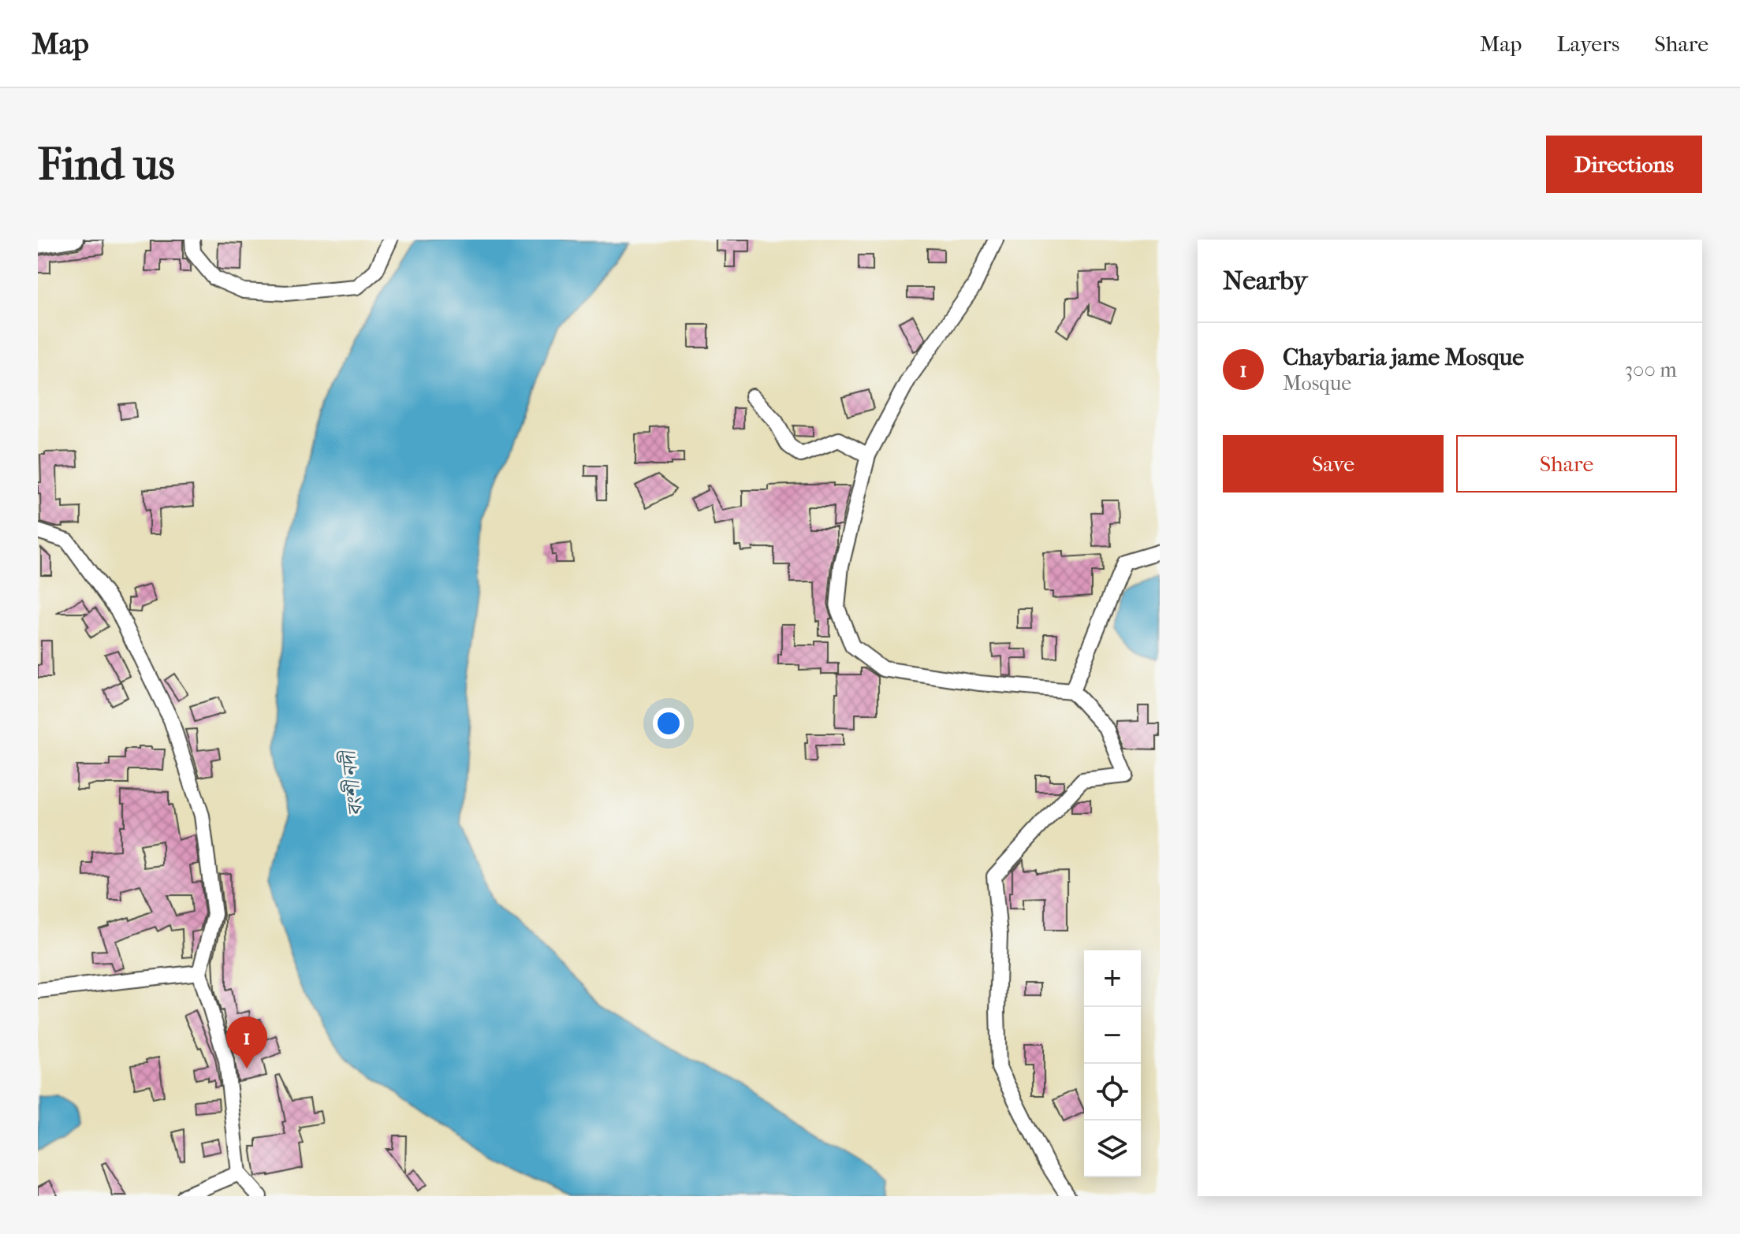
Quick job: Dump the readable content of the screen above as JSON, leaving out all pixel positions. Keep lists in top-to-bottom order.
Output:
{
  "water": ["বংশী নদী"],
  "page": {
    "header": "Map",
    "nav": ["Map", "Layers", "Share"],
    "buttons": [
      "Directions",
      ["Save", "Share"]
    ],
    "title": "Find us",
    "heading": "Nearby",
    "list": [
      {
        "mark": "1",
        "name": "Chaybaria jame Mosque",
        "note": "Mosque",
        "value": "300 m"
      }
    ],
    "map_buttons": ["+", "−"],
    "pins": "1"
  }
}
